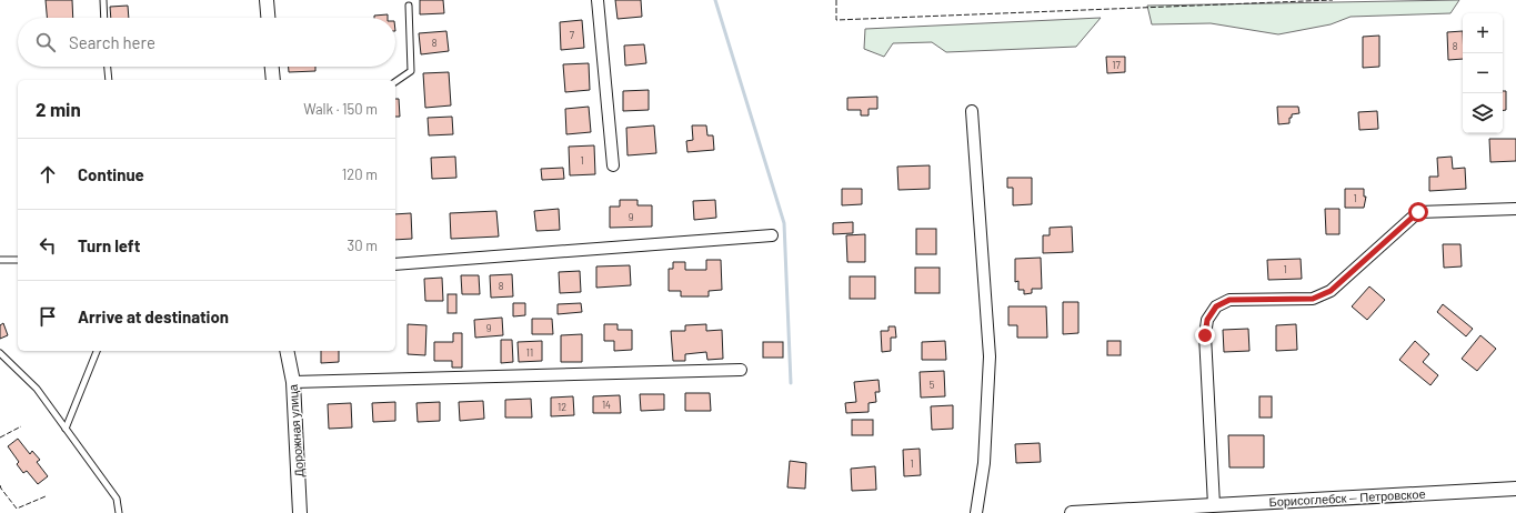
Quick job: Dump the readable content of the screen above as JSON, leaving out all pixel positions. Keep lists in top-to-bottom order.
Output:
{
  "streets": {
    "street": ["Дорожная улица", "Борисоглебск — Петровское"]
  },
  "house_numbers": [
    "7",
    "8",
    "8",
    "17",
    "1",
    "1",
    "9",
    "1",
    "8",
    "9",
    "11",
    "5",
    "14",
    "12",
    "1"
  ],
  "page": {
    "map_buttons": ["+", "−"],
    "search": "Search here",
    "heading": ["2 min", "Walk · 150 m"],
    "list": [
      ["Continue", "120 m"],
      ["Turn left", "30 m"],
      "Arrive at destination"
    ]
  }
}
